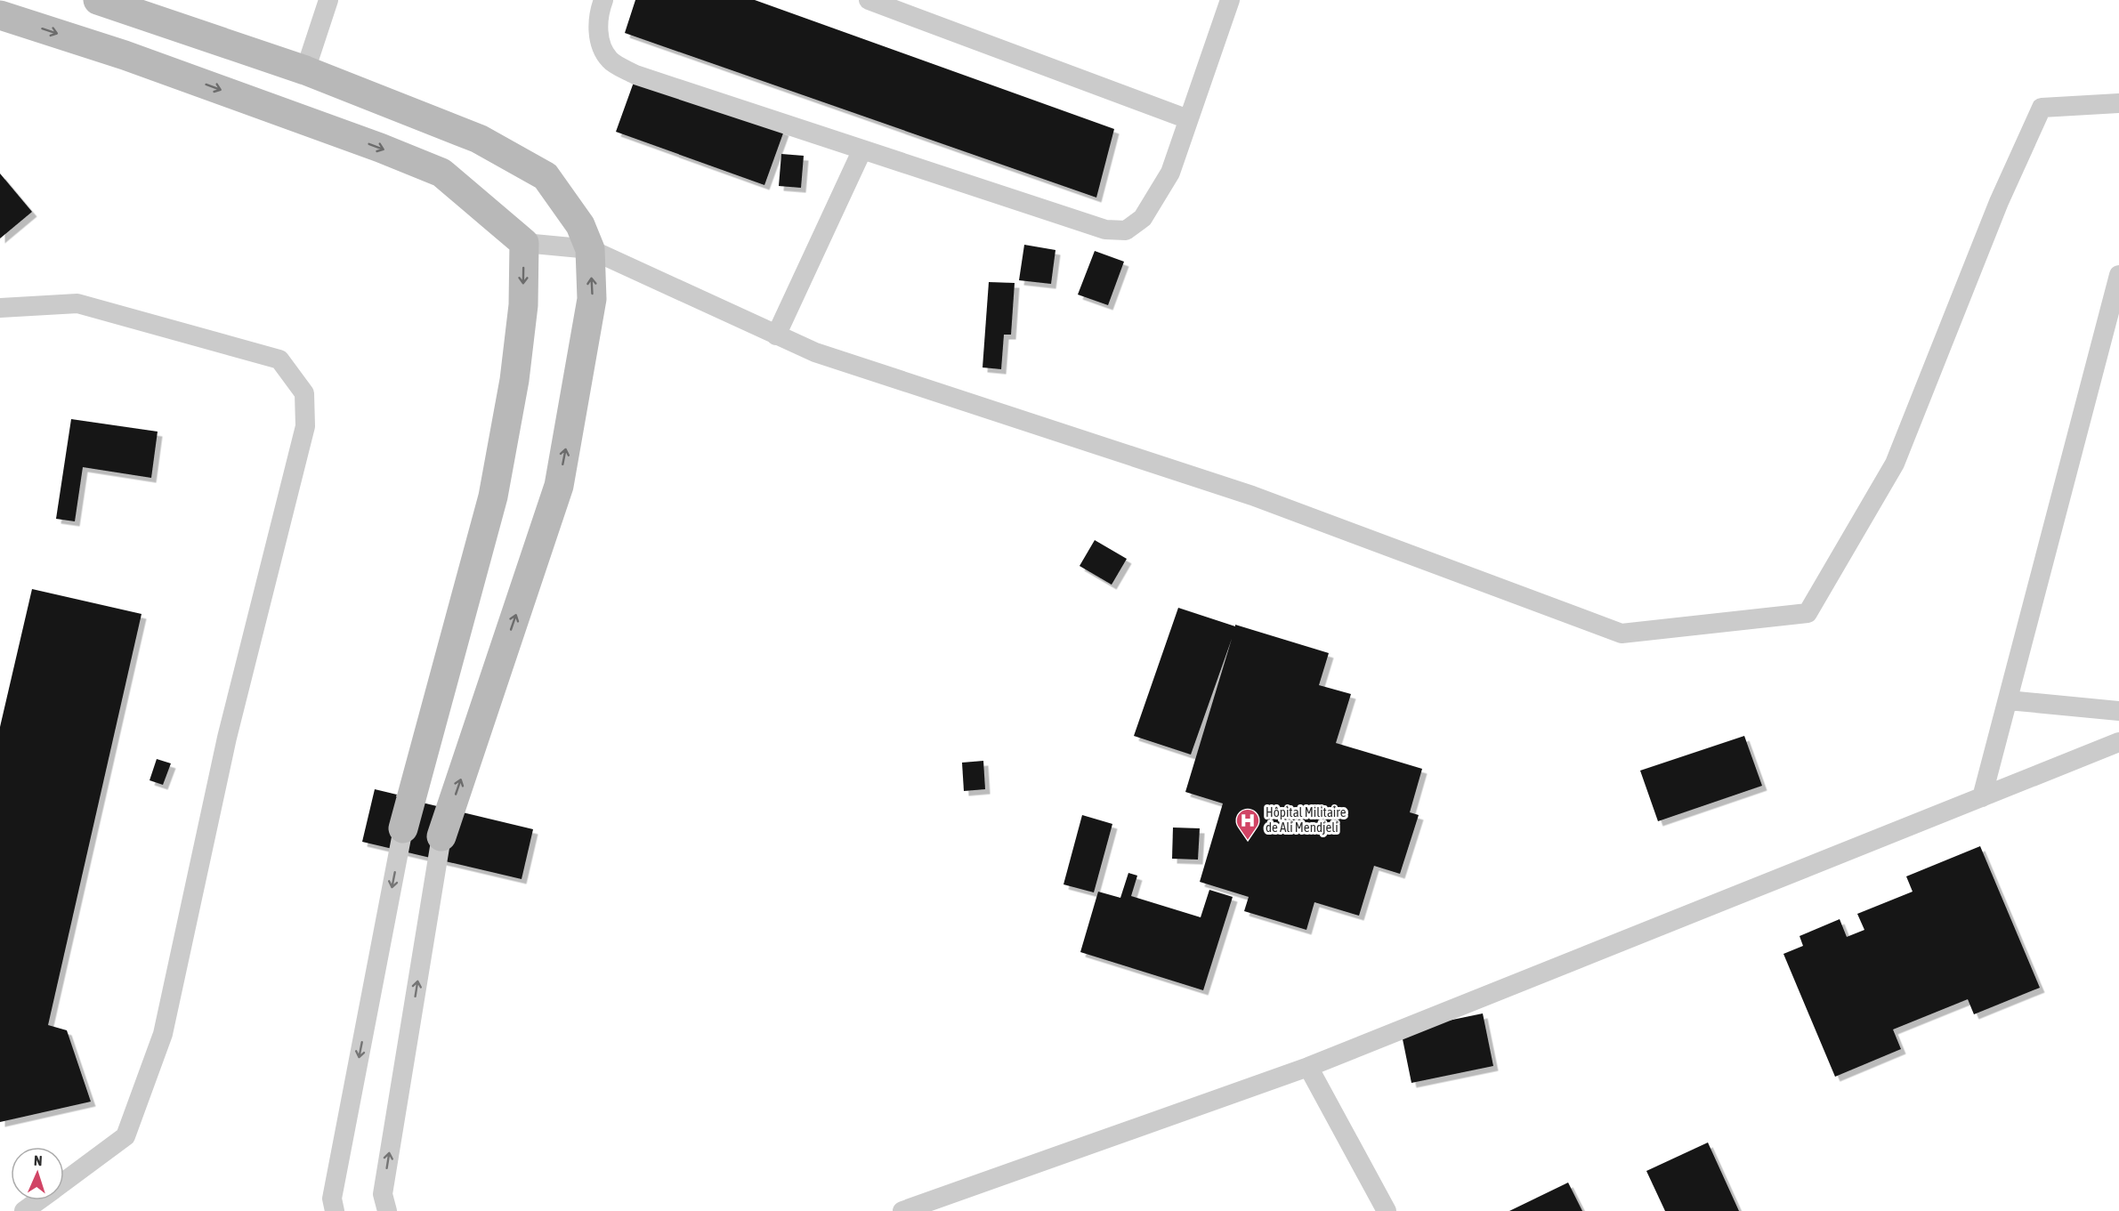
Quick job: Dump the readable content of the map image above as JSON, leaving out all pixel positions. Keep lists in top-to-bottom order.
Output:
{
  "places": {
    "hospital": ["Hôpital Militaire de Ali Mendjeli"]
  },
  "north": "top"
}
